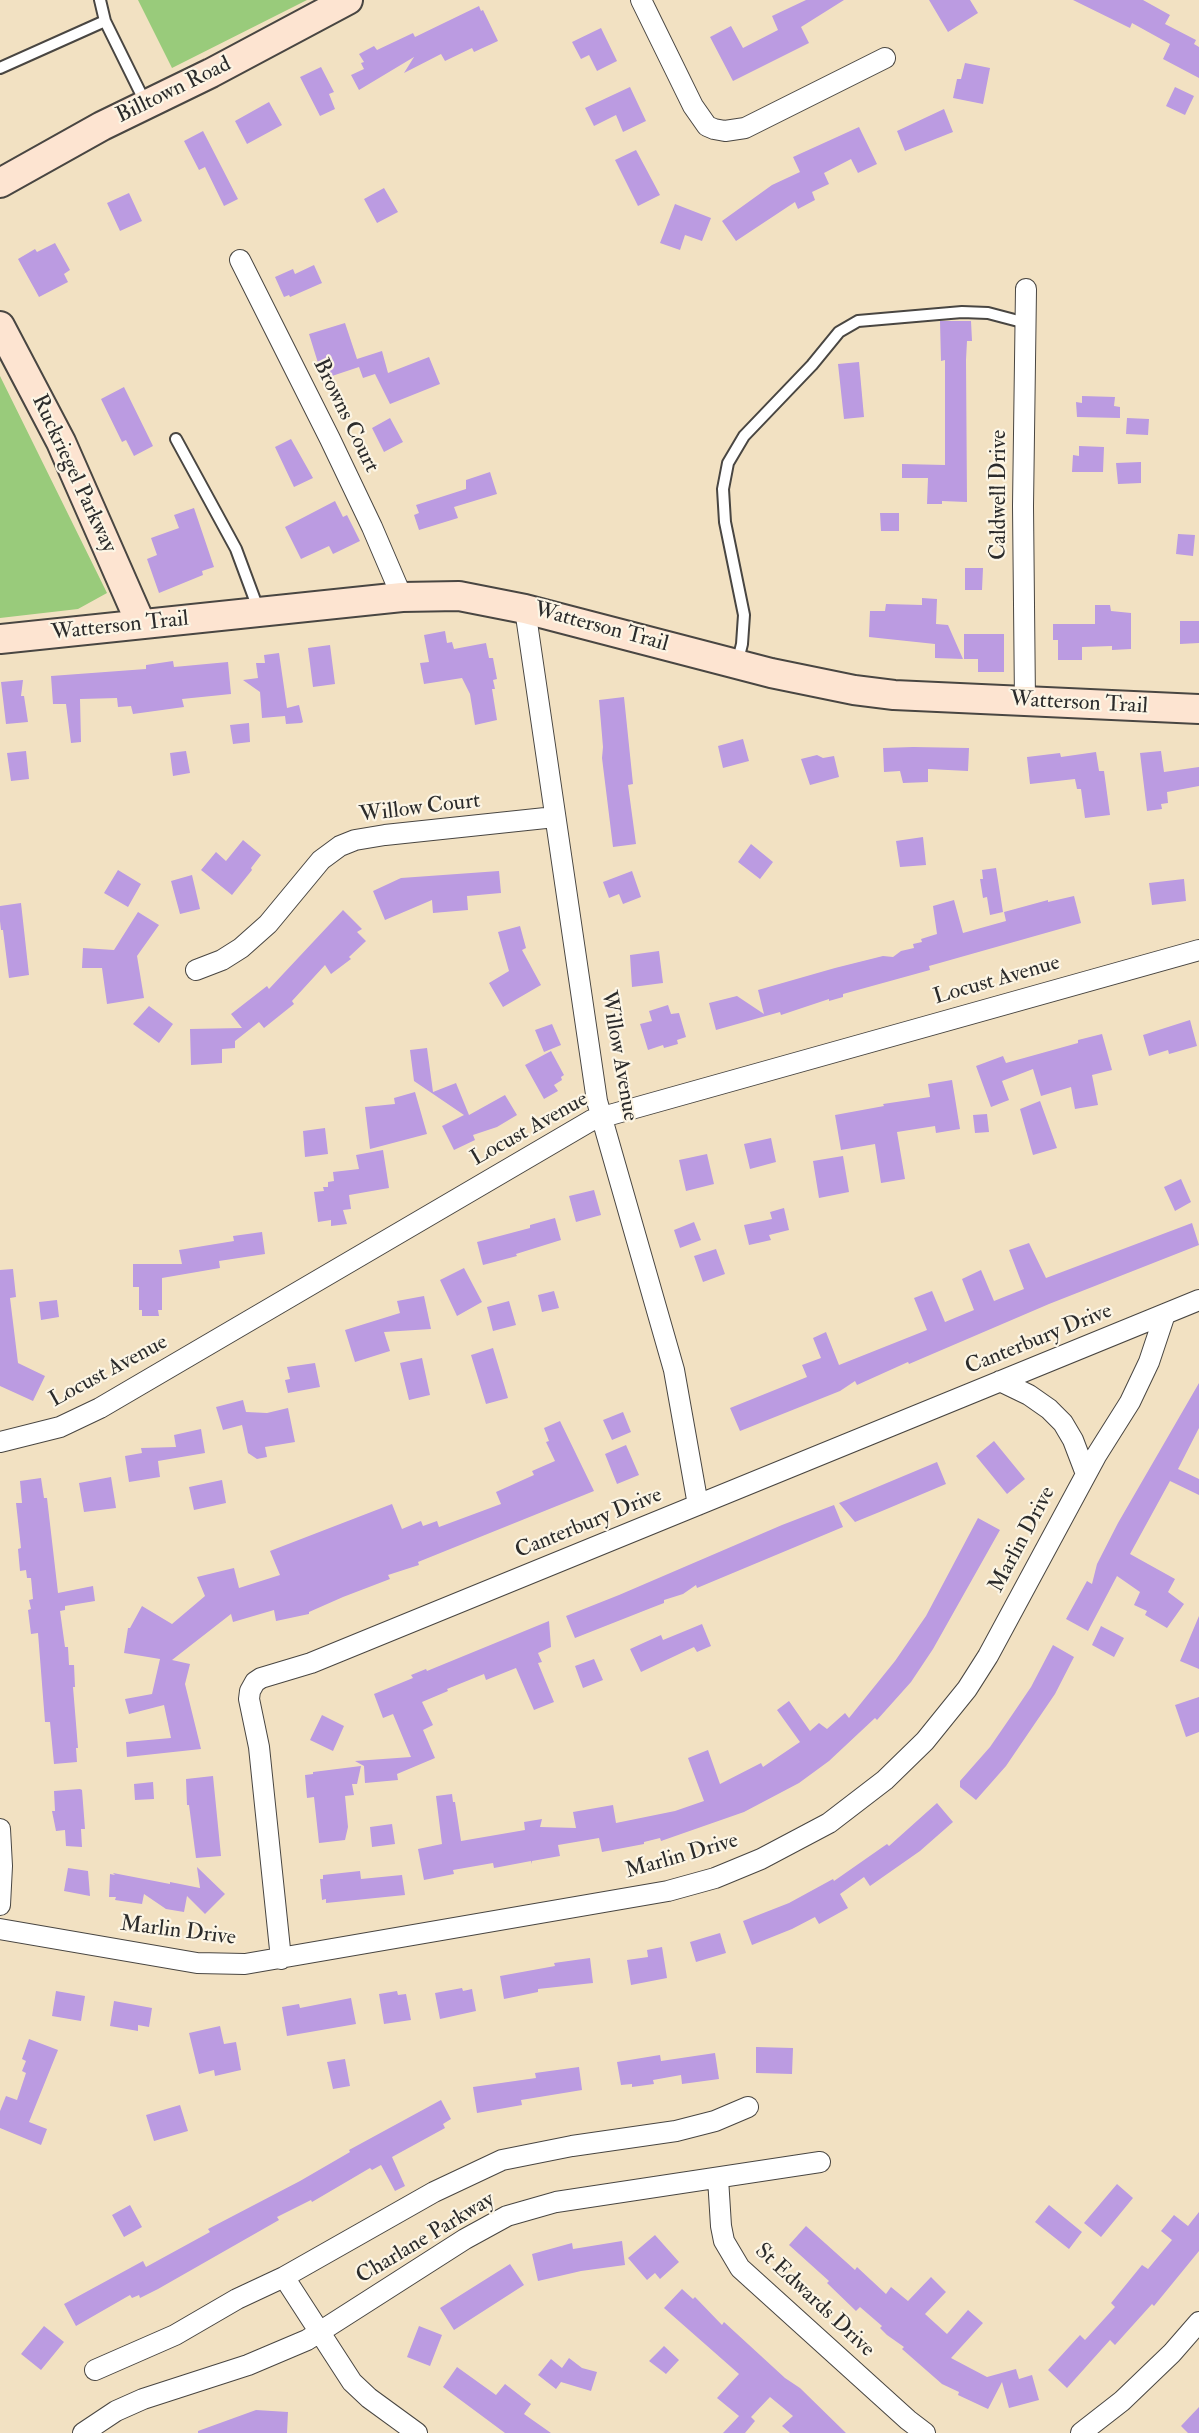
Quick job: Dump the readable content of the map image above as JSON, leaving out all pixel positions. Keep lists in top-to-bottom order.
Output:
{
  "streets": {
    "main road": ["Billtown Road", "Ruckriegel Parkway", "Watterson Trail"],
    "street": [
      "Browns Court",
      "Caldwell Drive",
      "Willow Court",
      "Locust Avenue",
      "Willow Avenue",
      "Canterbury Drive",
      "Marlin Drive",
      "Charlane Parkway",
      "St Edwards Drive"
    ]
  },
  "crossings": [
    ["Browns Court", "Watterson Trail"],
    ["Ruckriegel Parkway", "Watterson Trail"],
    ["Caldwell Drive", "Watterson Trail"],
    ["Watterson Trail", "Willow Avenue"],
    ["Willow Court", "Willow Avenue"],
    ["Locust Avenue", "Willow Avenue"],
    ["Willow Avenue", "Canterbury Drive"],
    ["Canterbury Drive", "Marlin Drive"],
    ["Charlane Parkway", "St Edwards Drive"]
  ]
}
